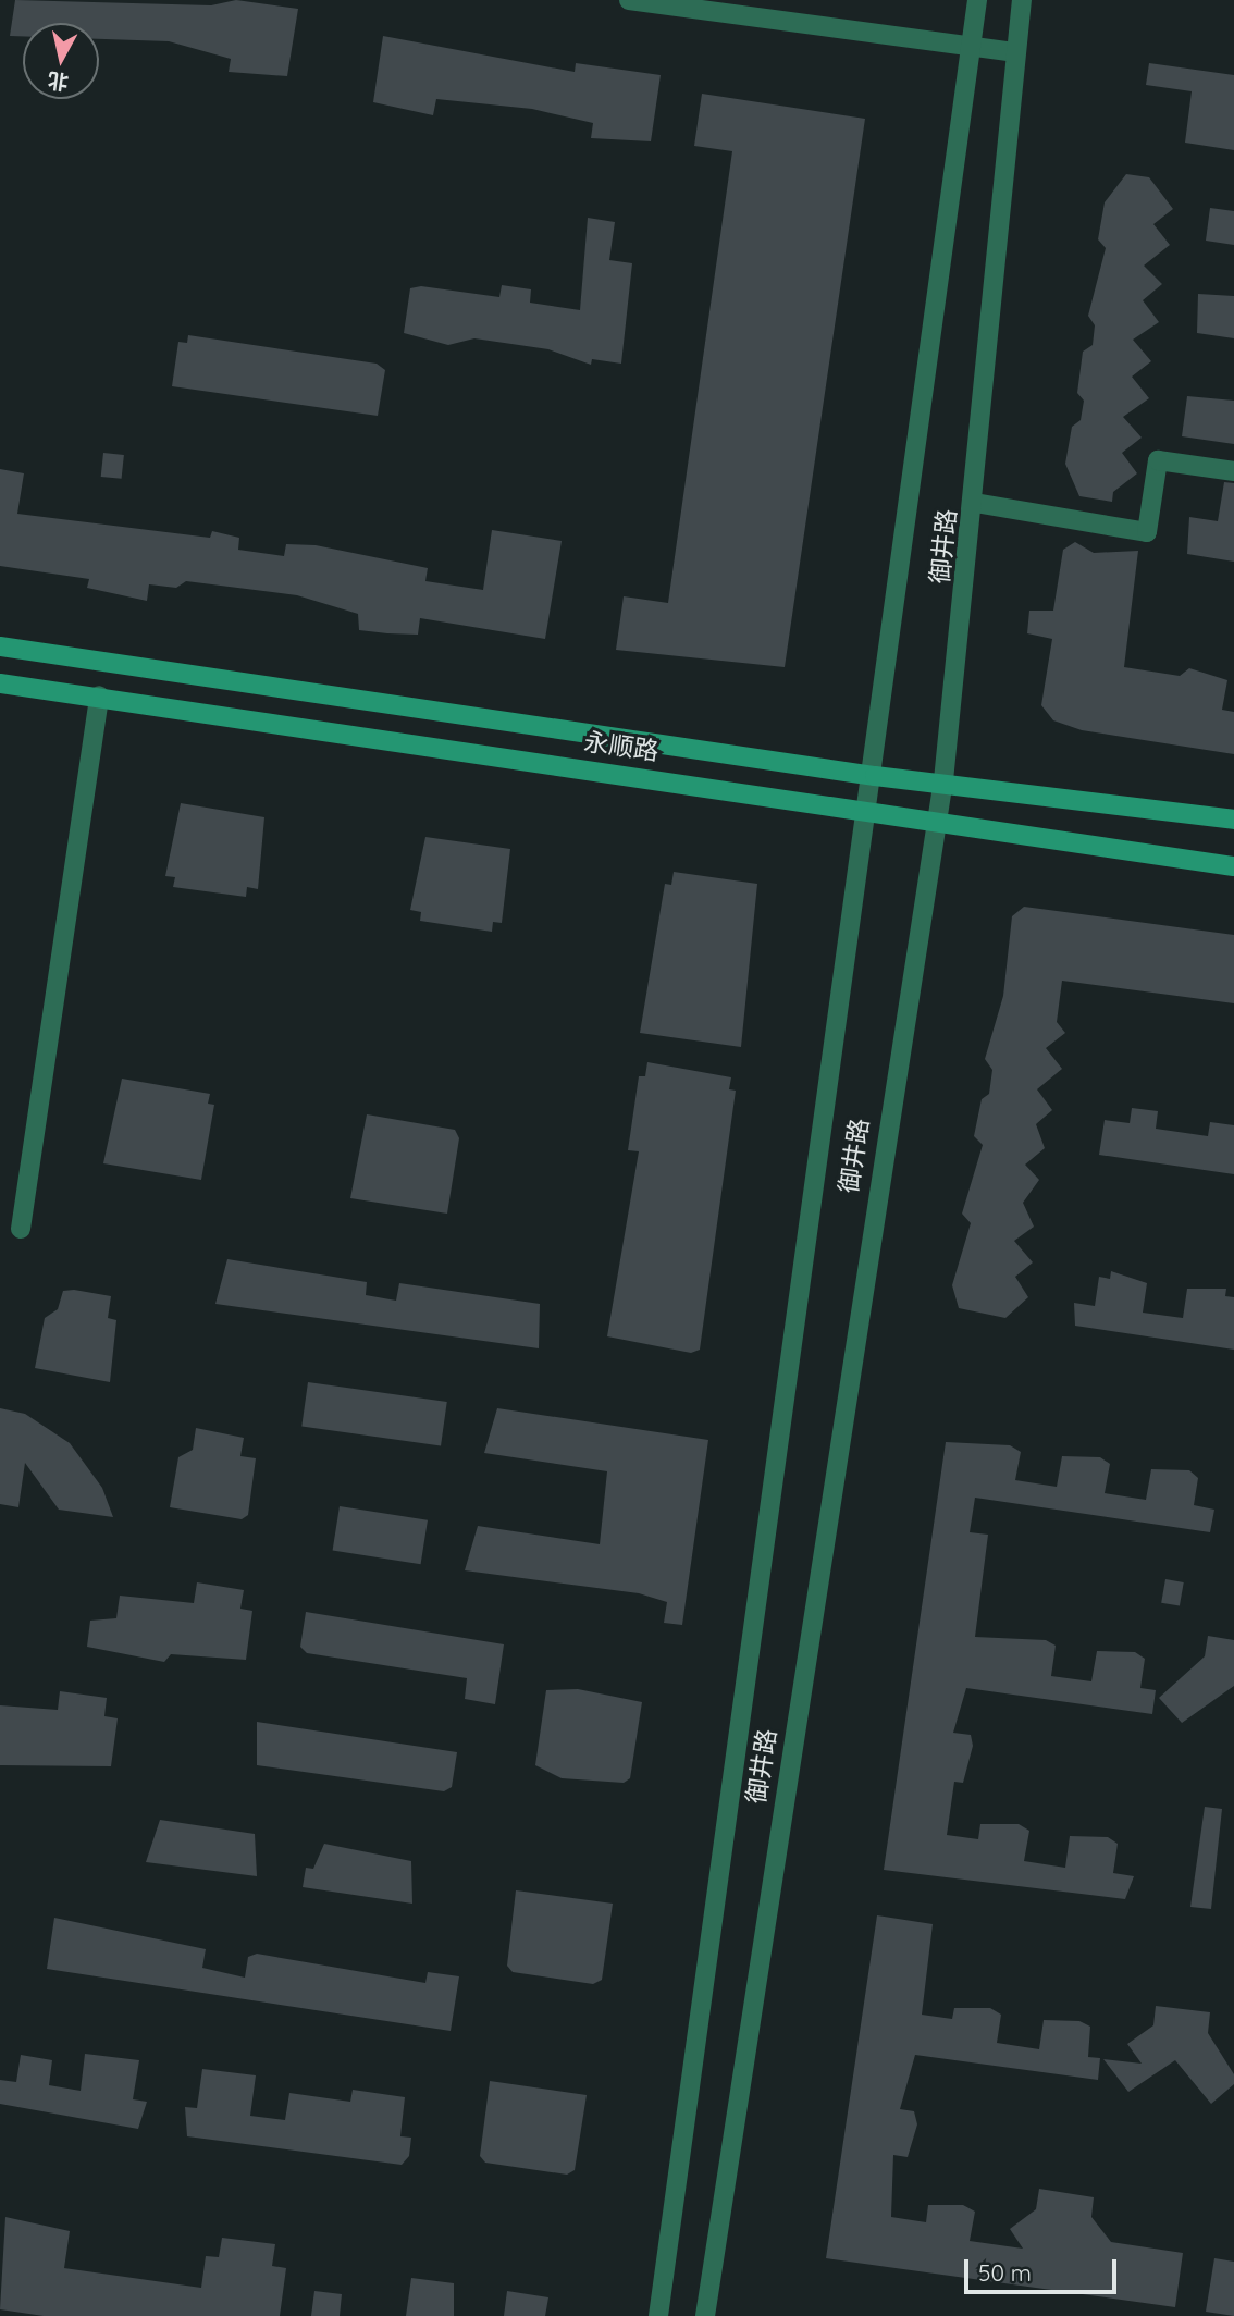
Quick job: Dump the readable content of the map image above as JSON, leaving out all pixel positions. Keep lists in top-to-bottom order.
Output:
{
  "streets": {
    "main road": ["永顺路"],
    "street": ["御井路"]
  },
  "crossings": [
    ["御井路", "永顺路"]
  ],
  "scale_bar": "50 m",
  "north": "bottom"
}
